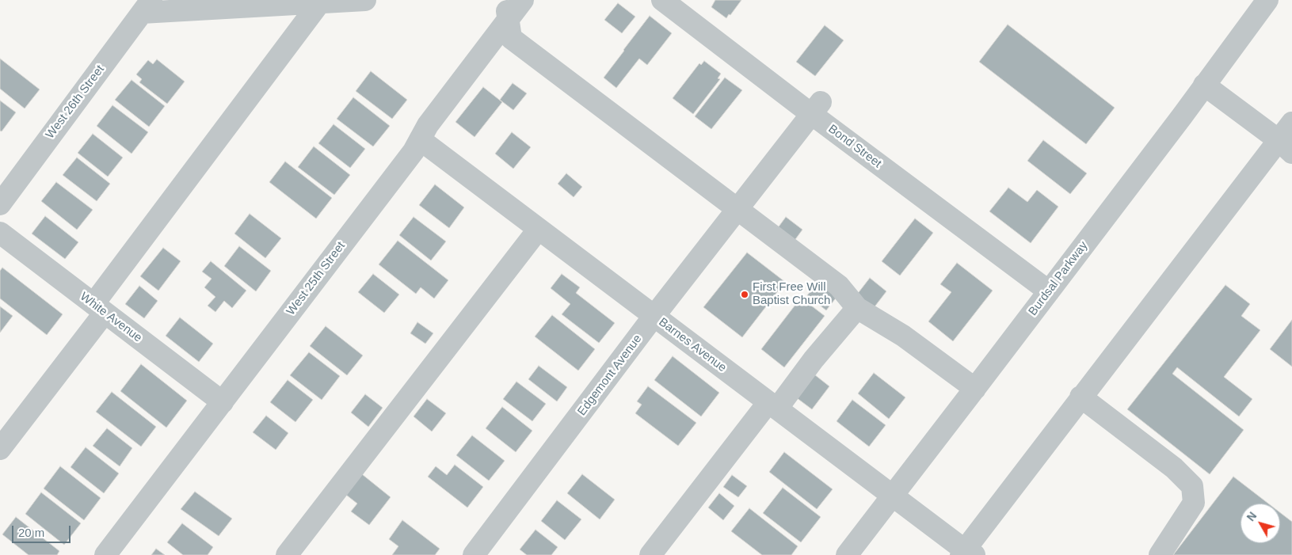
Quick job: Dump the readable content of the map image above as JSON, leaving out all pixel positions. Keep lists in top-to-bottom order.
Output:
{
  "streets": {
    "street": [
      "West 26th Street",
      "Bond Street",
      "West 25th Street",
      "Burdsal Parkway",
      "White Avenue",
      "Barnes Avenue",
      "Edgemont Avenue"
    ]
  },
  "crossings": [
    ["Bond Street", "Burdsal Parkway"],
    ["Bond Street", "Edgemont Avenue"],
    ["West 25th Street", "White Avenue"],
    ["West 25th Street", "Barnes Avenue"],
    ["Burdsal Parkway", "Barnes Avenue"],
    ["Barnes Avenue", "Edgemont Avenue"]
  ],
  "places": ["First Free Will Baptist Church"],
  "scale_bar": "20 m",
  "north": "top left"
}
